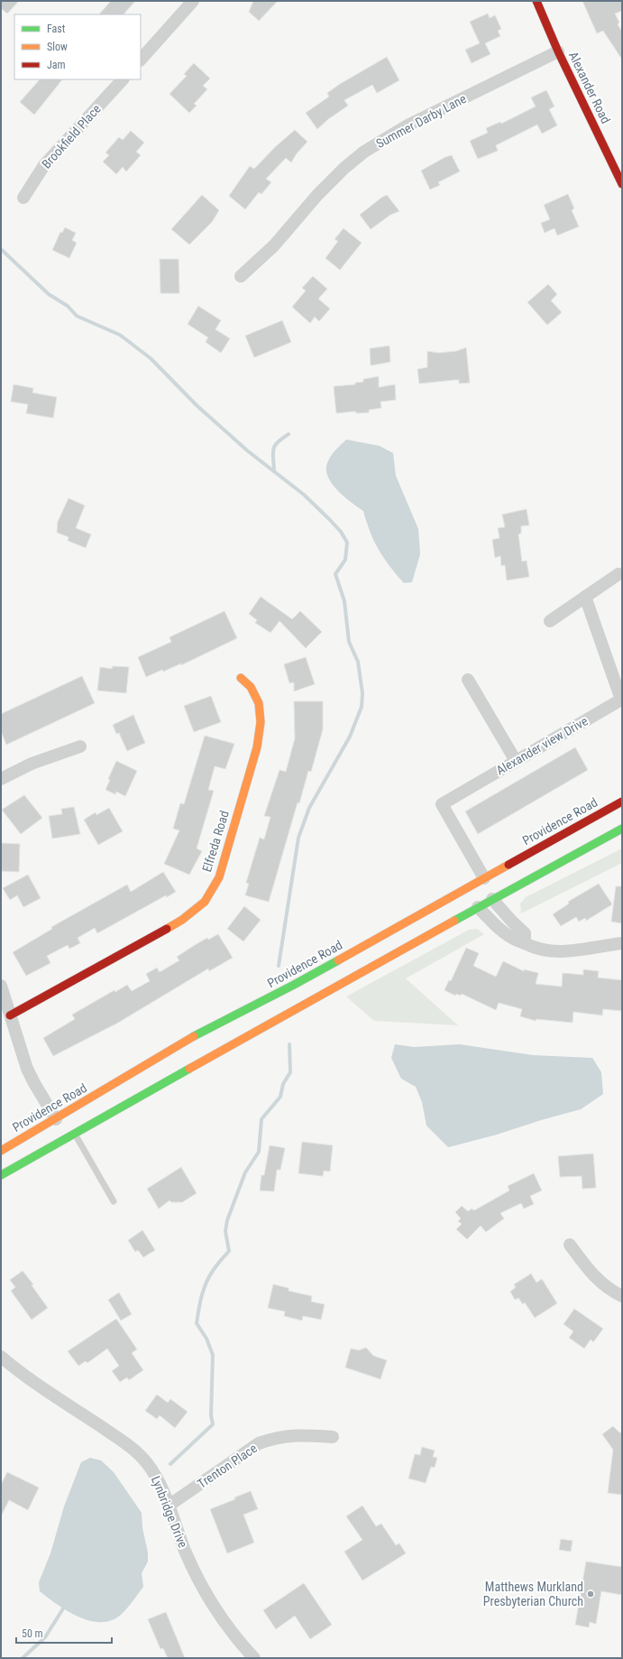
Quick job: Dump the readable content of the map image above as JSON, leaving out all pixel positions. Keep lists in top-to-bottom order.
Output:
{
  "streets": {
    "main road": ["Alexander Road", "Providence Road", "Elfreda Road"],
    "street": [
      "Summer Darby Lane",
      "Brookfield Place",
      "Alexander view Drive",
      "Trenton Place",
      "Lynbridge Drive"
    ]
  },
  "crossings": [
    ["Alexander Road", "Summer Darby Lane"],
    ["Alexander view Drive", "Providence Road"],
    ["Trenton Place", "Lynbridge Drive"]
  ],
  "places": ["Matthews Murkland Presbyterian Church"],
  "legend": ["Fast", "Slow", "Jam"],
  "scale_bar": "50 m"
}
